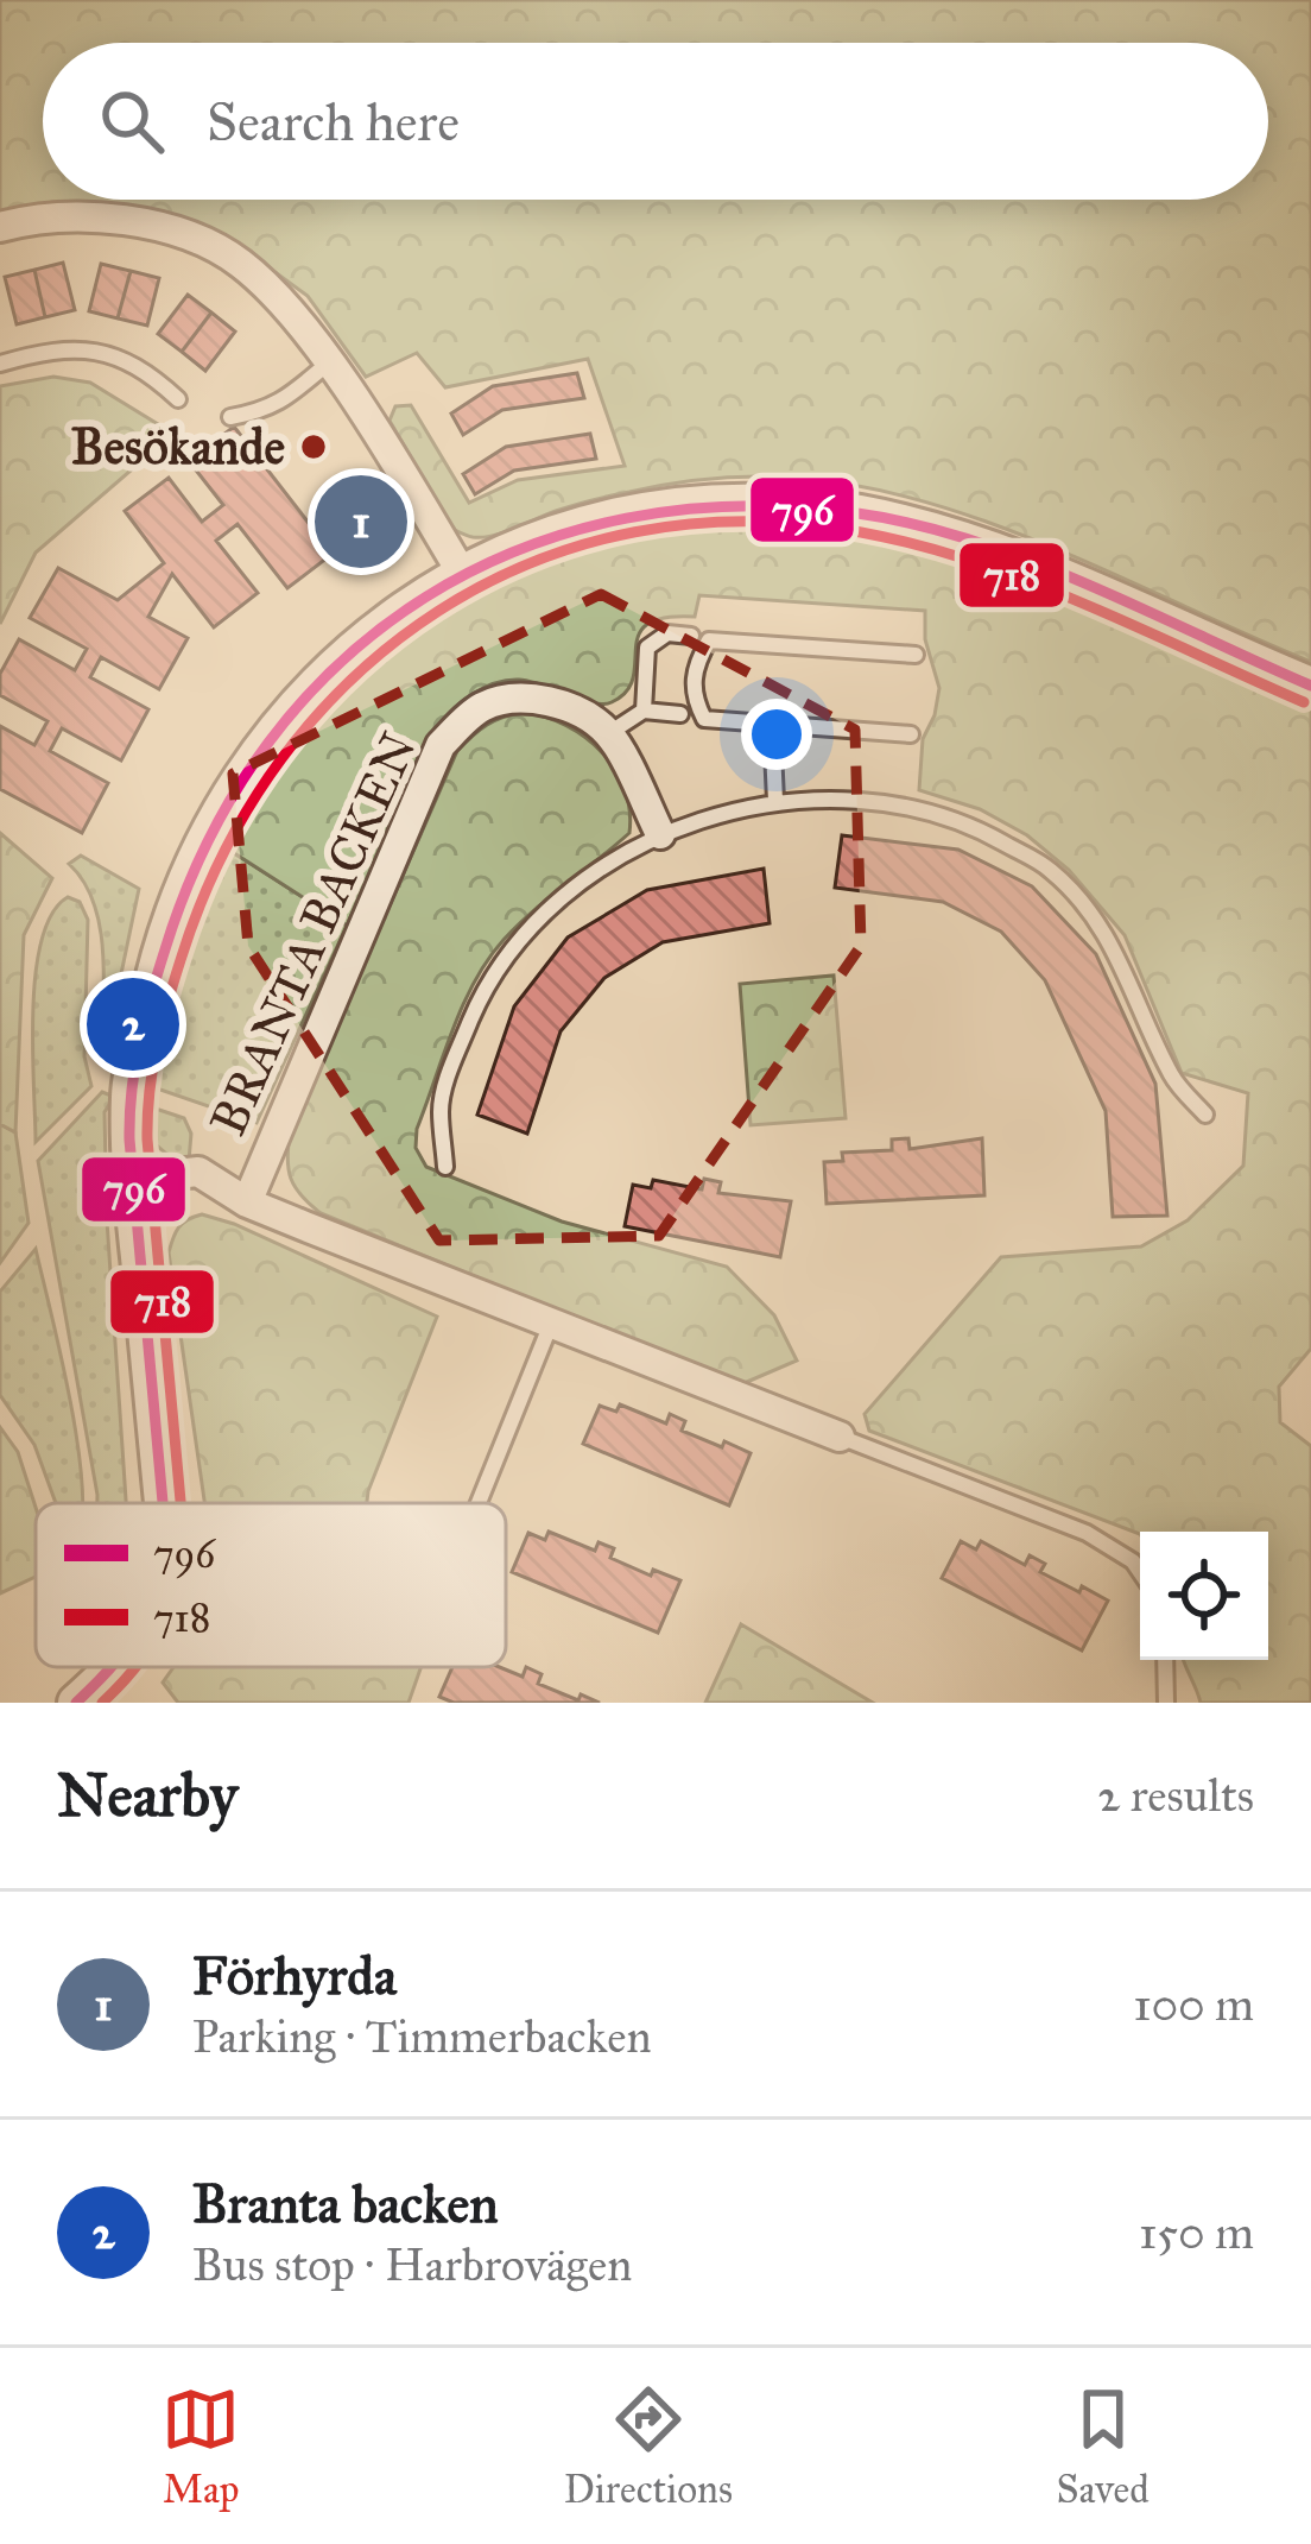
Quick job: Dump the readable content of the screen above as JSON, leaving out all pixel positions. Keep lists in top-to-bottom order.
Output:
{
  "streets": {
    "street": ["BRANTA BACKEN"]
  },
  "places": ["Besökande"],
  "lines": ["transit line 796", "transit line 718"],
  "legend": ["796", "718"],
  "page": {
    "search": "Search here",
    "pins": ["1", "2"],
    "heading": ["Nearby", "2 results"],
    "list": [
      {
        "mark": "1",
        "name": "Förhyrda",
        "note": "Parking · Timmerbacken",
        "value": "100 m"
      },
      {
        "mark": "2",
        "name": "Branta backen",
        "note": "Bus stop · Harbrovägen",
        "value": "150 m"
      }
    ],
    "nav": ["Map", "Directions", "Saved"]
  }
}
